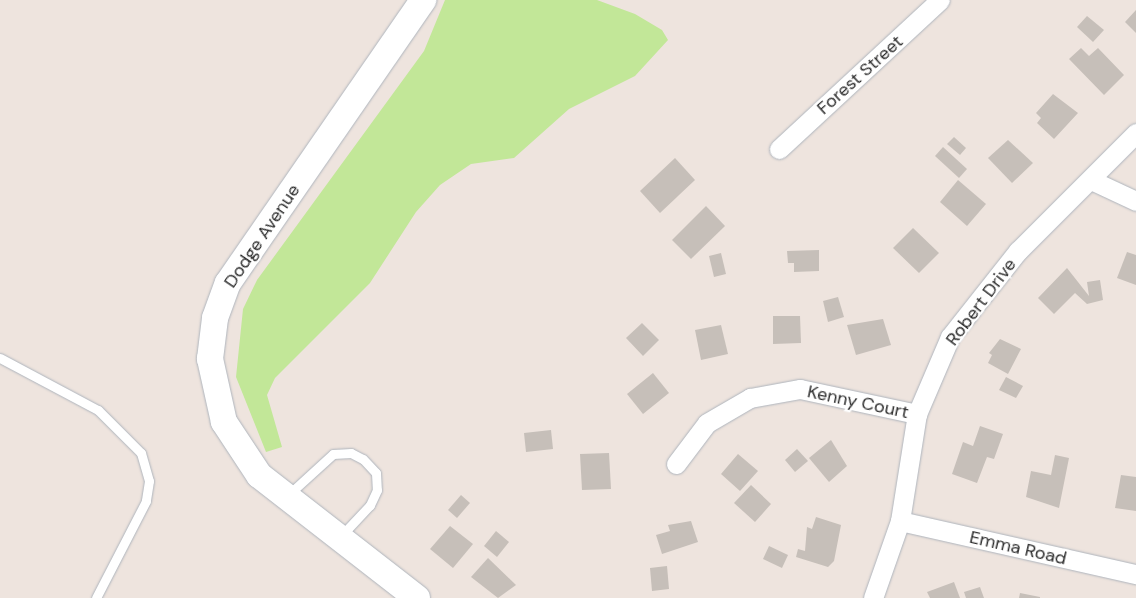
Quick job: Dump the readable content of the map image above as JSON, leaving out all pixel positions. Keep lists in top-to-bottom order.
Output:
{
  "streets": {
    "main road": ["Dodge Avenue"],
    "street": [
      "Forest Street",
      "Robert Drive",
      "Kenny Court",
      "Emma Road"
    ]
  },
  "crossings": [
    ["Robert Drive", "Kenny Court"],
    ["Robert Drive", "Emma Road"]
  ]
}
